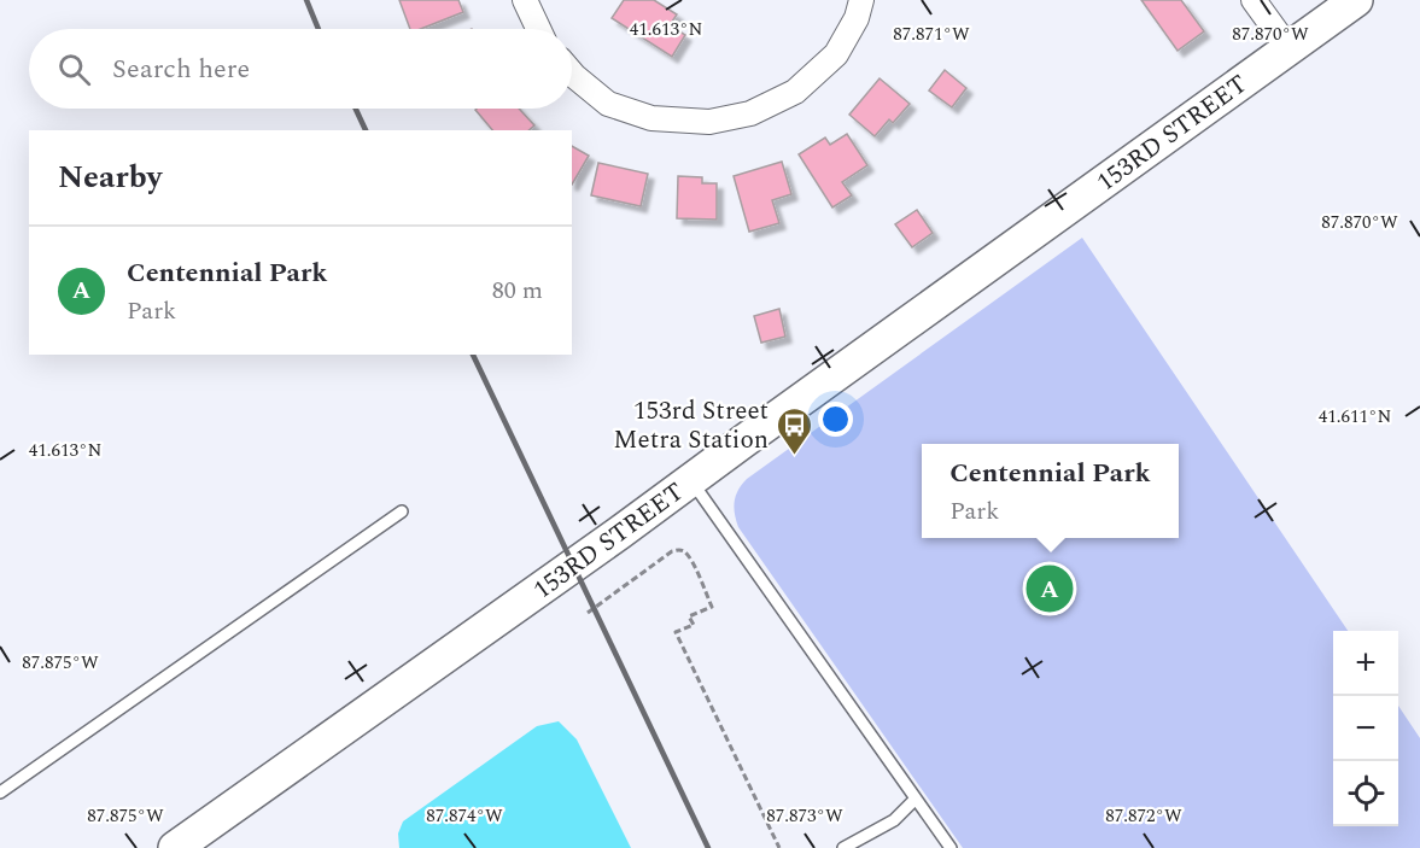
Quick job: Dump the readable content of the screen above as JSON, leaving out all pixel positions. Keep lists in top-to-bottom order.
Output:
{
  "streets": {
    "street": ["153RD STREET"]
  },
  "places": {
    "bus stop": ["153rd Street Metra Station"]
  },
  "page": {
    "search": "Search here",
    "heading": "Nearby",
    "list": [
      {
        "mark": "A",
        "name": "Centennial Park",
        "note": "Park",
        "value": "80 m"
      }
    ],
    "popup": ["Centennial Park", "Park"],
    "pins": "A",
    "map_buttons": ["+", "−"]
  },
  "coordinates": [
    "41.613°N",
    "87.871°W",
    "87.870°W",
    "41.611°N",
    "87.875°W",
    "87.874°W",
    "87.873°W",
    "87.872°W"
  ]
}
